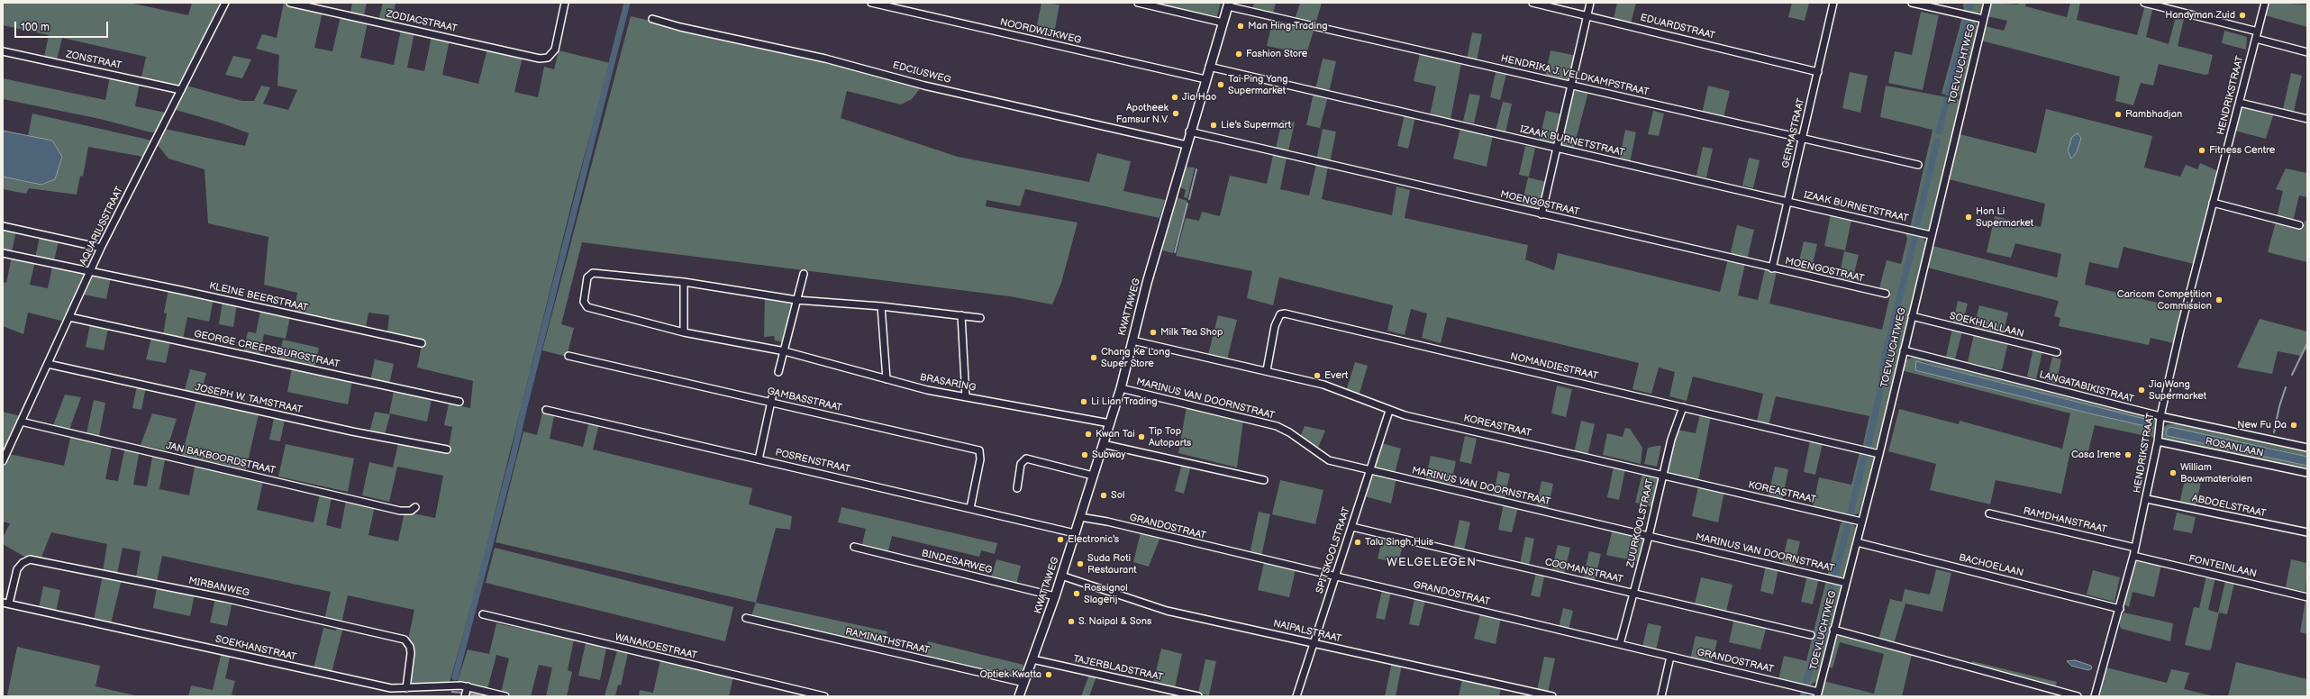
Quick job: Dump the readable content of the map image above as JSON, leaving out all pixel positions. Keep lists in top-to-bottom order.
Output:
{
  "streets": {
    "main road": ["KWATTAWEG"],
    "street": [
      "ZODIACSTRAAT",
      "EDUARDSTRAAT",
      "NOORDWIJKWEG",
      "ZONSTRAAT",
      "TOEVLUCHTWEG",
      "EDCIUSWEG",
      "HENDRIKA J. VELDKAMPSTRAAT",
      "HENDRIKSTRAAT",
      "GERMASTRAAT",
      "IZAAK BURNETSTRAAT",
      "MOENGOSTRAAT",
      "AQUARIUSSTRAAT",
      "KLEINE BEERSTRAAT",
      "SOEKHLALLAAN",
      "GEORGE CREEPSBURGSTRAAT",
      "NOMANDIESTRAAT",
      "BRASARING",
      "LANGATABIKISTRAAT",
      "JOSEPH W. TAMSTRAAT",
      "MARINUS VAN DOORNSTRAAT",
      "GAMBASSTRAAT",
      "KOREASTRAAT",
      "ROSANLAAN",
      "JAN BAKBOORDSTRAAT",
      "POSRENSTRAAT",
      "ABDOELSTRAAT",
      "RAMDHANSTRAAT",
      "ZUURKOOLSTRAAT",
      "GRANDOSTRAAT",
      "SPITSKOOLSTRAAT",
      "BINDESARWEG",
      "BACHOELAAN",
      "FONTEINLAAN",
      "COOMANSTRAAT",
      "MIRBANWEG",
      "NAIPALSTRAAT",
      "RAMINATHSTRAAT",
      "WANAKOESTRAAT",
      "SOEKHANSTRAAT",
      "TAJERBLADSTRAAT"
    ]
  },
  "crossings": [
    ["EDUARDSTRAAT", "GERMASTRAAT"],
    ["NOORDWIJKWEG", "KWATTAWEG"],
    ["ZONSTRAAT", "AQUARIUSSTRAAT"],
    ["TOEVLUCHTWEG", "IZAAK BURNETSTRAAT"],
    ["TOEVLUCHTWEG", "SOEKHLALLAAN"],
    ["TOEVLUCHTWEG", "NOMANDIESTRAAT"],
    ["TOEVLUCHTWEG", "LANGATABIKISTRAAT"],
    ["TOEVLUCHTWEG", "MARINUS VAN DOORNSTRAAT"],
    ["TOEVLUCHTWEG", "KOREASTRAAT"],
    ["TOEVLUCHTWEG", "GRANDOSTRAAT"],
    ["TOEVLUCHTWEG", "BACHOELAAN"],
    ["EDCIUSWEG", "KWATTAWEG"],
    ["HENDRIKA J. VELDKAMPSTRAAT", "GERMASTRAAT"],
    ["HENDRIKA J. VELDKAMPSTRAAT", "KWATTAWEG"],
    ["HENDRIKSTRAAT", "LANGATABIKISTRAAT"],
    ["HENDRIKSTRAAT", "ROSANLAAN"],
    ["HENDRIKSTRAAT", "ABDOELSTRAAT"],
    ["HENDRIKSTRAAT", "RAMDHANSTRAAT"],
    ["HENDRIKSTRAAT", "BACHOELAAN"],
    ["HENDRIKSTRAAT", "FONTEINLAAN"],
    ["GERMASTRAAT", "IZAAK BURNETSTRAAT"],
    ["GERMASTRAAT", "MOENGOSTRAAT"],
    ["IZAAK BURNETSTRAAT", "KWATTAWEG"],
    ["MOENGOSTRAAT", "KWATTAWEG"],
    ["AQUARIUSSTRAAT", "KLEINE BEERSTRAAT"],
    ["AQUARIUSSTRAAT", "GEORGE CREEPSBURGSTRAAT"],
    ["AQUARIUSSTRAAT", "JOSEPH W. TAMSTRAAT"],
    ["AQUARIUSSTRAAT", "JAN BAKBOORDSTRAAT"],
    ["KWATTAWEG", "BRASARING"],
    ["KWATTAWEG", "MARINUS VAN DOORNSTRAAT"],
    ["KWATTAWEG", "KOREASTRAAT"],
    ["KWATTAWEG", "POSRENSTRAAT"],
    ["KWATTAWEG", "GRANDOSTRAAT"],
    ["KWATTAWEG", "BINDESARWEG"],
    ["KWATTAWEG", "NAIPALSTRAAT"],
    ["KWATTAWEG", "RAMINATHSTRAAT"],
    ["KWATTAWEG", "TAJERBLADSTRAAT"],
    ["NOMANDIESTRAAT", "KOREASTRAAT"],
    ["NOMANDIESTRAAT", "ZUURKOOLSTRAAT"],
    ["MARINUS VAN DOORNSTRAAT", "ZUURKOOLSTRAAT"],
    ["MARINUS VAN DOORNSTRAAT", "SPITSKOOLSTRAAT"],
    ["GAMBASSTRAAT", "POSRENSTRAAT"],
    ["KOREASTRAAT", "ZUURKOOLSTRAAT"],
    ["KOREASTRAAT", "SPITSKOOLSTRAAT"],
    ["ZUURKOOLSTRAAT", "GRANDOSTRAAT"],
    ["ZUURKOOLSTRAAT", "COOMANSTRAAT"],
    ["GRANDOSTRAAT", "SPITSKOOLSTRAAT"],
    ["SPITSKOOLSTRAAT", "COOMANSTRAAT"],
    ["SPITSKOOLSTRAAT", "NAIPALSTRAAT"],
    ["MIRBANWEG", "SOEKHANSTRAAT"]
  ],
  "districts": ["WELGELEGEN"],
  "places": [
    "Handyman Zuid",
    "Man Hing Trading",
    "Fashion Store",
    "Tai Ping Yang Supermarket",
    "Jia Hao",
    "Apotheek Famsur N.V.",
    "Rambhadjan",
    "Lie's Supermart",
    "Fitness Centre",
    "Hon Li Supermarket",
    "Caricom Competition Commission",
    "Milk Tea Shop",
    "Chang Ke Long Super Store",
    "Evert",
    "Jia Wang Supermarket",
    "Li Lian Trading",
    "New Fu Da",
    "Kwan Tai",
    "Tip Top Autoparts",
    "Subway",
    "Casa Irene",
    "William Bouwmaterialen",
    "Sol",
    "Electronic's",
    "Talu Singh Huis",
    "Suda Roti Restaurant",
    "Rossignol Slagerij",
    "S. Naipal & Sons",
    "Optiek Kwatta"
  ],
  "scale_bar": "100 m"
}
